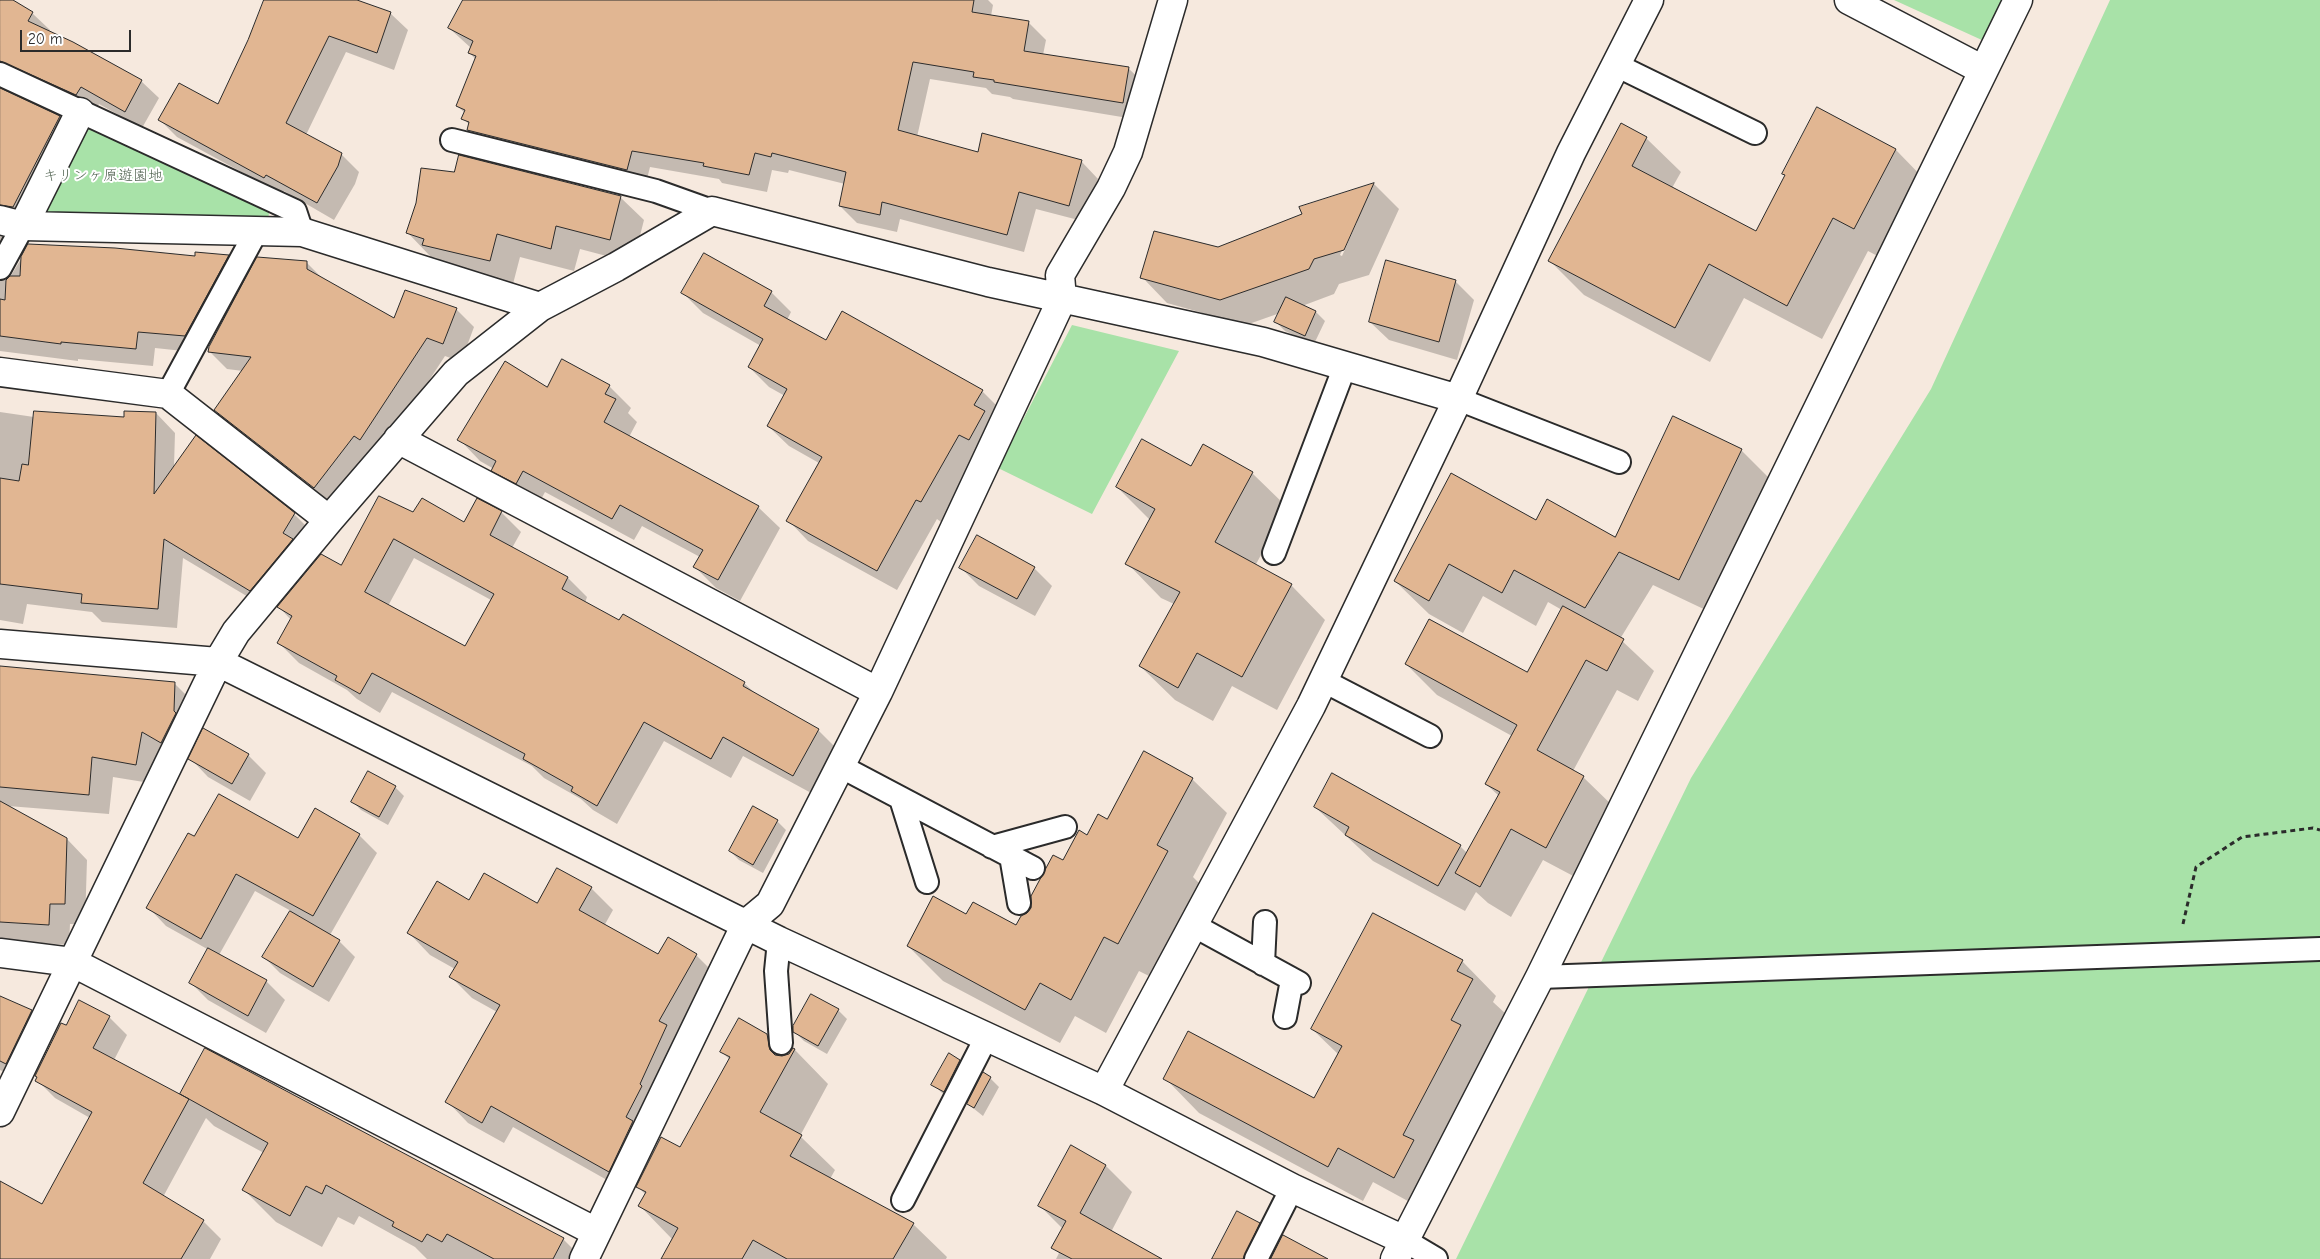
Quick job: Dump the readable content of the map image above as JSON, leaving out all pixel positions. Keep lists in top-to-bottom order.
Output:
{
  "parks": ["キリンヶ原遊園地"],
  "scale_bar": "20 m"
}
